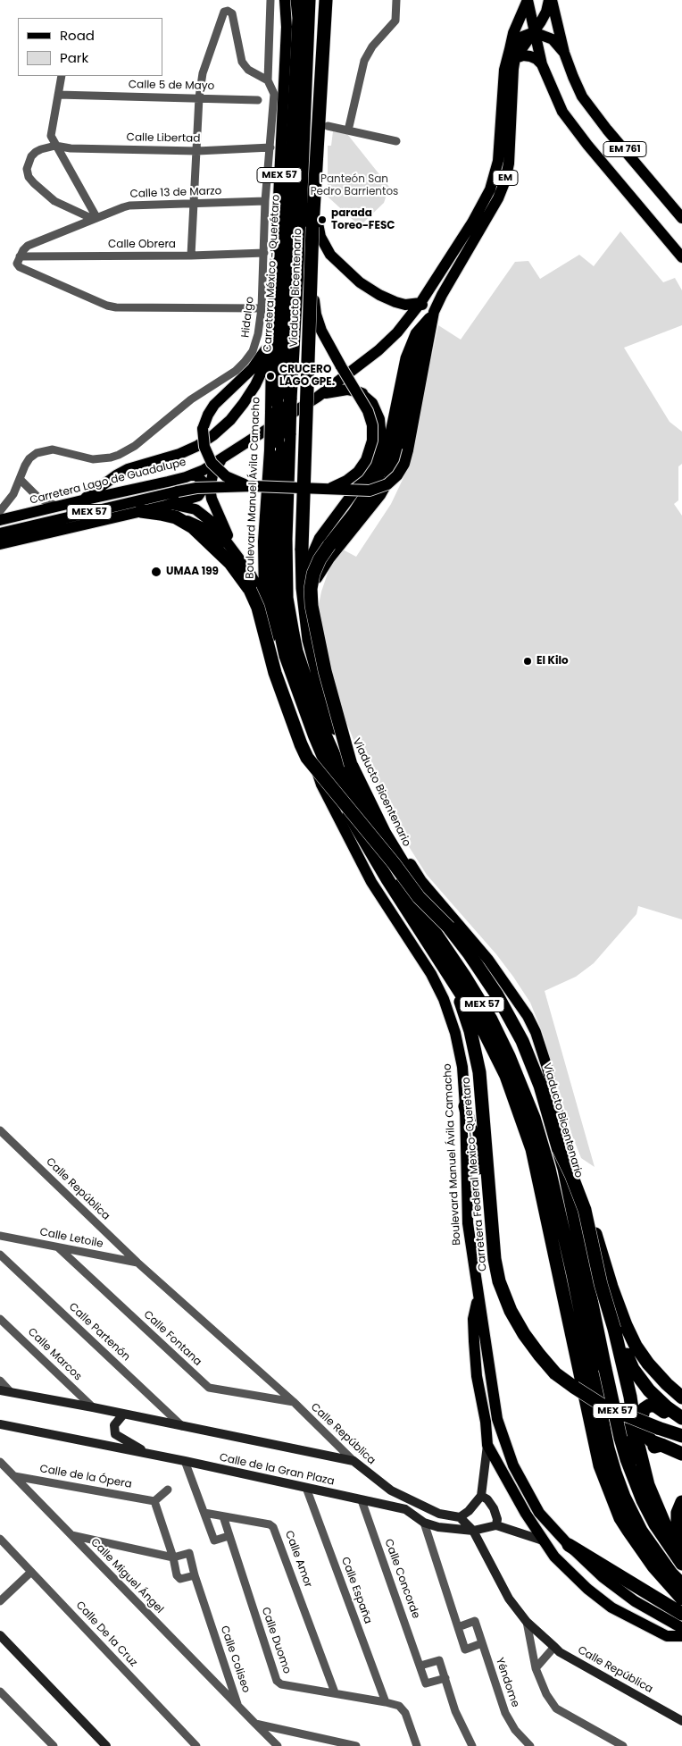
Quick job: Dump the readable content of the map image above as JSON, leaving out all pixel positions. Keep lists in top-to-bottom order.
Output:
{
  "streets": {
    "highway": [
      "MEX 57",
      "Carretera México - Querétaro",
      "Viaducto Bicentenario",
      "Boulevard Manuel Ávila Camacho",
      "Carretera Federal Mexico-Queretaro"
    ],
    "main road": ["EM 761", "EM", "Carretera Lago de Guadalupe"],
    "street": [
      "Calle 5 de Mayo",
      "Calle Libertad",
      "Calle 13 de Marzo",
      "Calle Obrera",
      "Hidalgo",
      "Calle República",
      "Calle Letoile",
      "Calle Partenón",
      "Calle Fontana",
      "Calle Marcos",
      "Calle de la Gran Plaza",
      "Calle de la Ópera",
      "Calle Amor",
      "Calle Miguel Ángel",
      "Calle Concorde",
      "Calle España",
      "Calle De la Cruz",
      "Calle Duomo",
      "Calle Coliseo",
      "Yéndome"
    ]
  },
  "crossings": [
    ["Calle Libertad", "Hidalgo"],
    ["EM", "Carretera Lago de Guadalupe"],
    ["Calle 13 de Marzo", "Calle Obrera"],
    ["Calle 13 de Marzo", "Hidalgo"],
    ["Calle Obrera", "Hidalgo"],
    ["Carretera México - Querétaro", "Boulevard Manuel Ávila Camacho"],
    ["Boulevard Manuel Ávila Camacho", "Carretera Federal Mexico-Queretaro"],
    ["Calle República", "Calle Letoile"],
    ["Calle República", "Calle Fontana"],
    ["Calle República", "Calle de la Gran Plaza"],
    ["Calle Letoile", "Calle Fontana"],
    ["Calle Partenón", "Calle de la Gran Plaza"],
    ["Calle Marcos", "Calle de la Gran Plaza"],
    ["Calle de la Gran Plaza", "Calle Concorde"],
    ["Calle de la Gran Plaza", "Calle España"],
    ["Calle de la Ópera", "Calle Miguel Ángel"],
    ["Calle Amor", "Calle Duomo"],
    ["Calle Miguel Ángel", "Calle Coliseo"],
    ["Calle España", "Calle Duomo"]
  ],
  "parks": ["Panteón San Pedro Barrientos"],
  "places": [
    "parada Toreo-FESC",
    "CRUCERO LAGO GPE.",
    "UMAA 199",
    "El Kilo"
  ],
  "legend": ["Road", "Park"]
}
